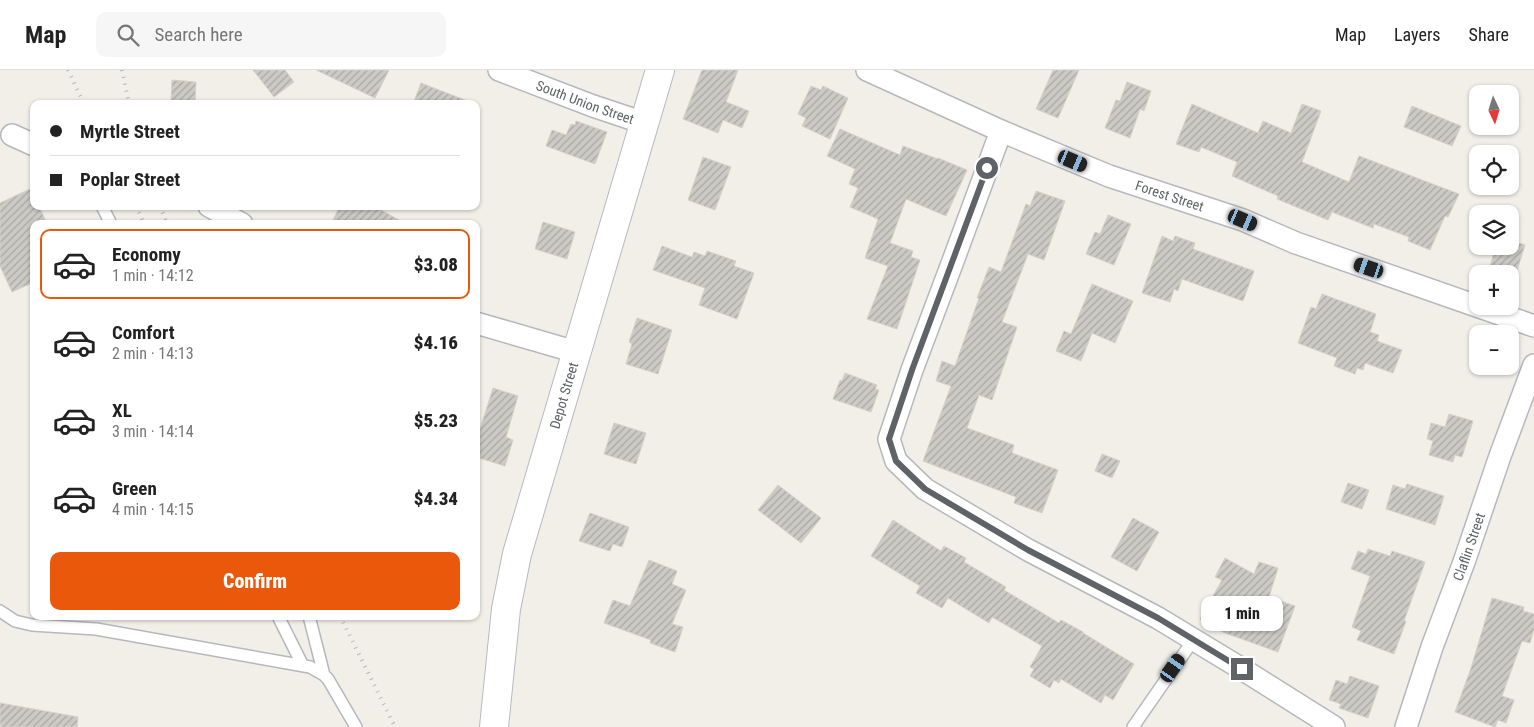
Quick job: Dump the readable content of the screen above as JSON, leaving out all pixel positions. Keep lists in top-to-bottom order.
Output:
{
  "streets": {
    "main road": ["Depot Street"],
    "street": ["South Union Street", "Forest Street", "Claflin Street"]
  },
  "crossings": [
    ["South Union Street", "Depot Street"]
  ],
  "north": "bottom",
  "page": {
    "header": "Map",
    "search": "Search here",
    "nav": ["Map", "Layers", "Share"],
    "map_buttons": ["+", "−"],
    "banner": ["Myrtle Street", "Poplar Street"],
    "list": [
      {
        "name": "Economy",
        "note": "1 min · 14:12",
        "value": "$3.08"
      },
      {
        "name": "Comfort",
        "note": "2 min · 14:13",
        "value": "$4.16"
      },
      {
        "name": "XL",
        "note": "3 min · 14:14",
        "value": "$5.23"
      },
      {
        "name": "Green",
        "note": "4 min · 14:15",
        "value": "$4.34"
      }
    ],
    "buttons": "Confirm",
    "bubble": "1 min"
  }
}
